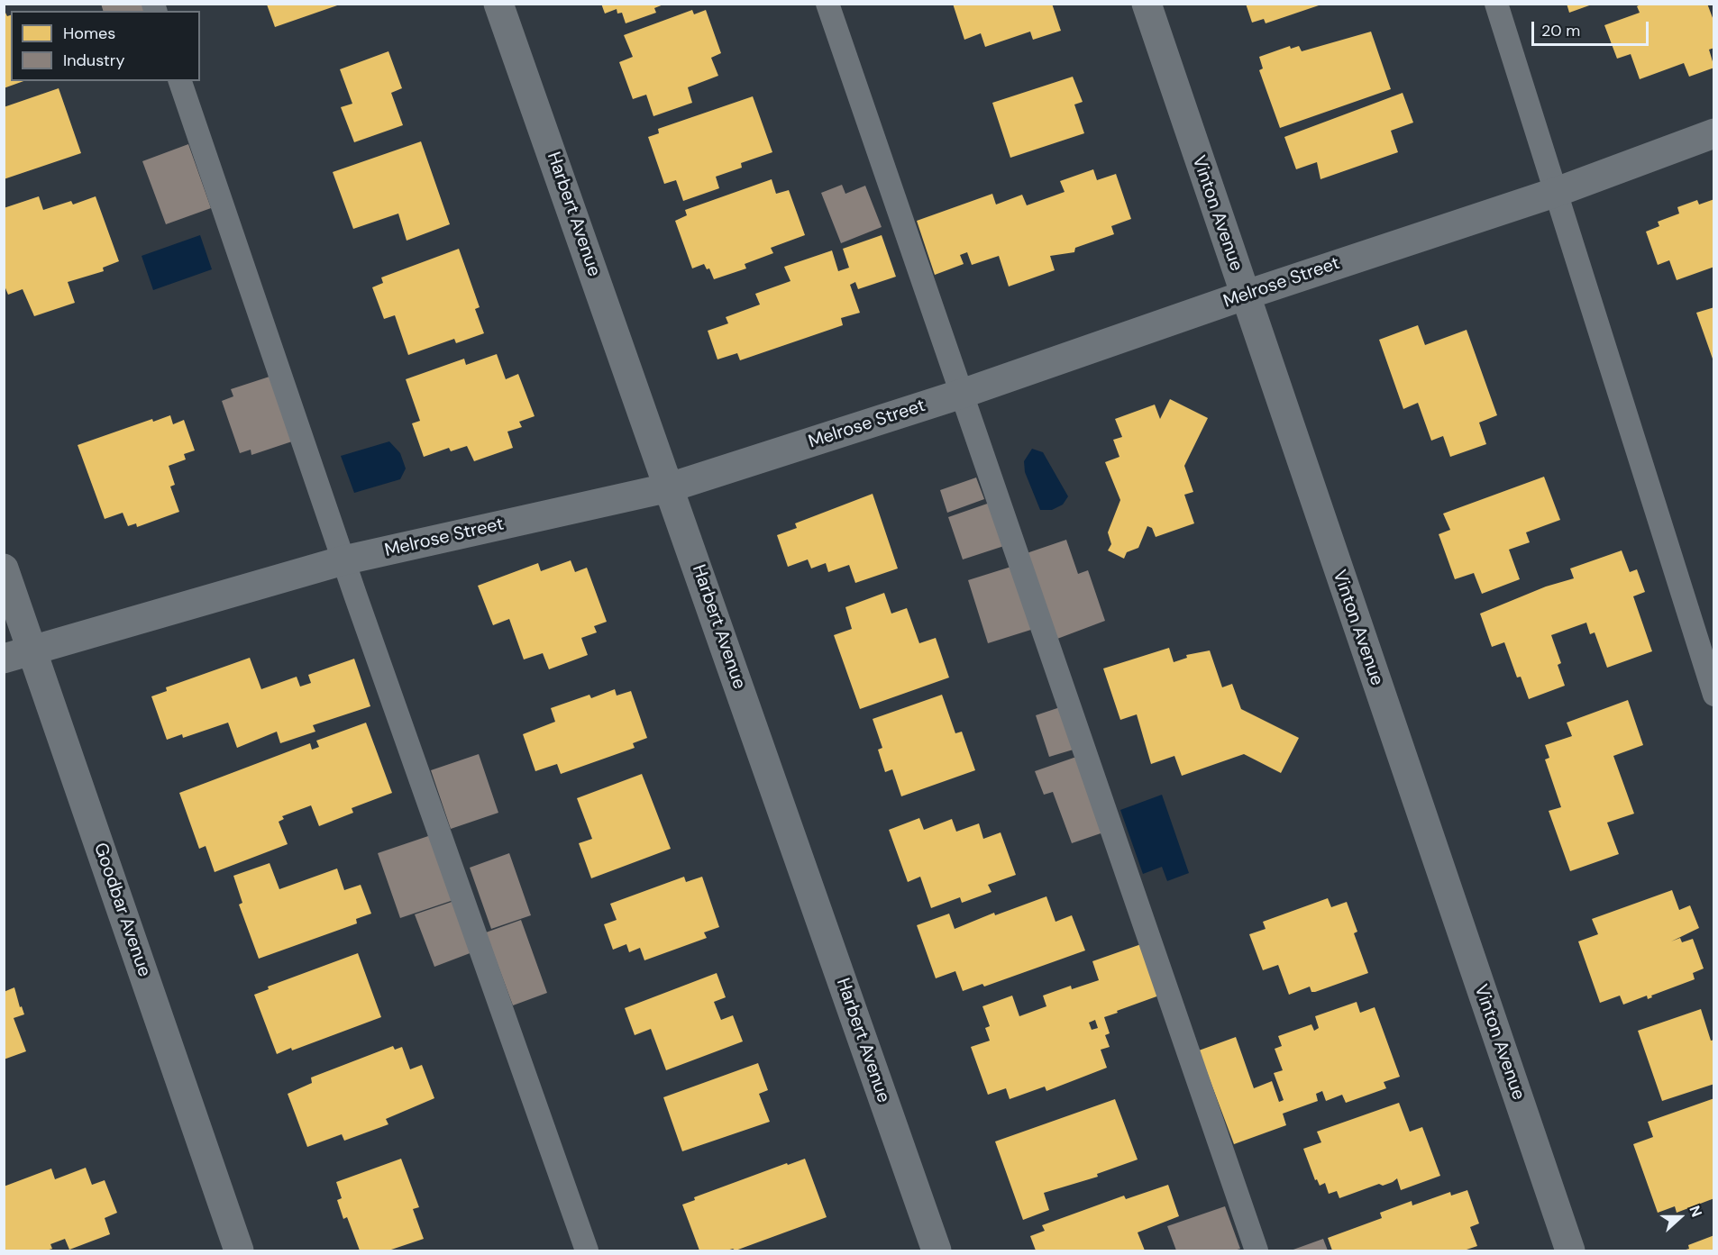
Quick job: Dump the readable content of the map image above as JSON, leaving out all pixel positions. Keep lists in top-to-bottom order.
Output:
{
  "streets": {
    "street": [
      "Vinton Avenue",
      "Harbert Avenue",
      "Melrose Street",
      "Goodbar Avenue"
    ]
  },
  "crossings": [
    ["Vinton Avenue", "Melrose Street"],
    ["Harbert Avenue", "Melrose Street"],
    ["Melrose Street", "Goodbar Avenue"]
  ],
  "legend": ["Homes", "Industry"],
  "scale_bar": "20 m",
  "north": "right"
}
